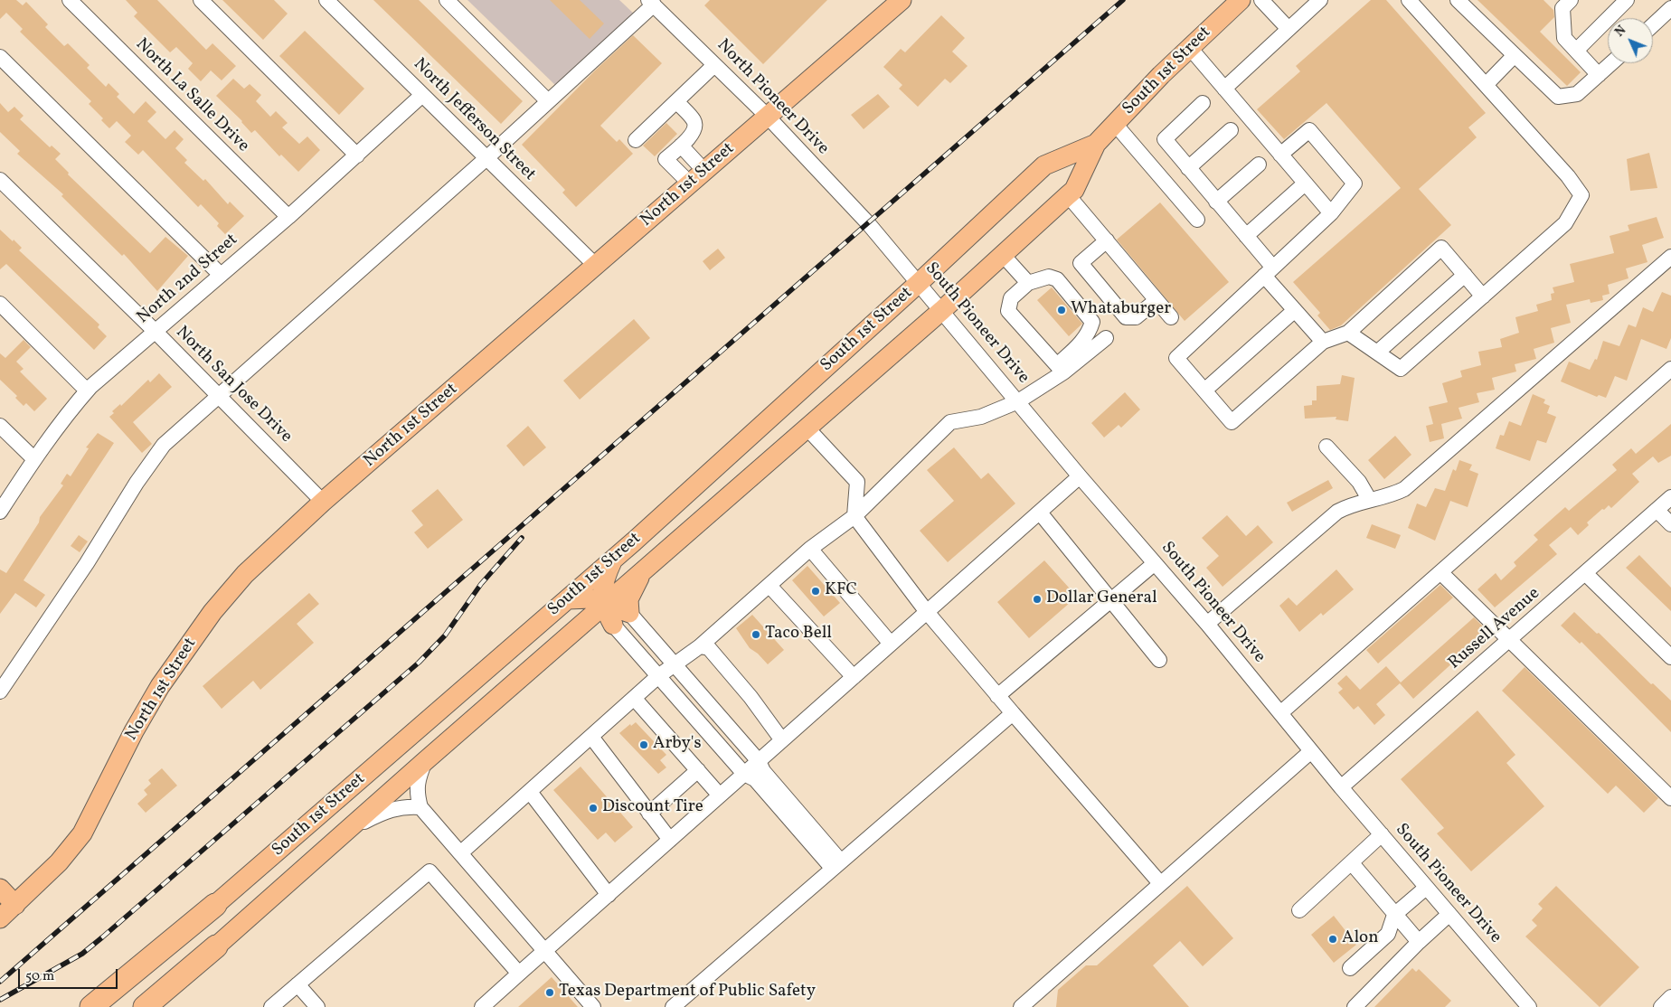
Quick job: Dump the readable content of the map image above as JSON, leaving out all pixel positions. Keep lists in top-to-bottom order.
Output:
{
  "streets": {
    "highway": ["South 1st Street"],
    "main road": ["North 1st Street"],
    "street": [
      "North La Salle Drive",
      "North Pioneer Drive",
      "North Jefferson Street",
      "North 2nd Street",
      "South Pioneer Drive",
      "North San Jose Drive",
      "Russell Avenue"
    ]
  },
  "crossings": [
    ["South 1st Street", "South Pioneer Drive"],
    ["North La Salle Drive", "North 2nd Street"],
    ["North Pioneer Drive", "North 1st Street"],
    ["North Pioneer Drive", "South Pioneer Drive"],
    ["North Jefferson Street", "North 1st Street"],
    ["North Jefferson Street", "North 2nd Street"],
    ["North 1st Street", "North San Jose Drive"],
    ["North 2nd Street", "North San Jose Drive"],
    ["South Pioneer Drive", "Russell Avenue"]
  ],
  "places": [
    "Whataburger",
    "KFC",
    "Dollar General",
    "Taco Bell",
    "Arby's",
    "Discount Tire",
    "Alon",
    "Texas Department of Public Safety"
  ],
  "scale_bar": "50 m",
  "north": "top left"
}
